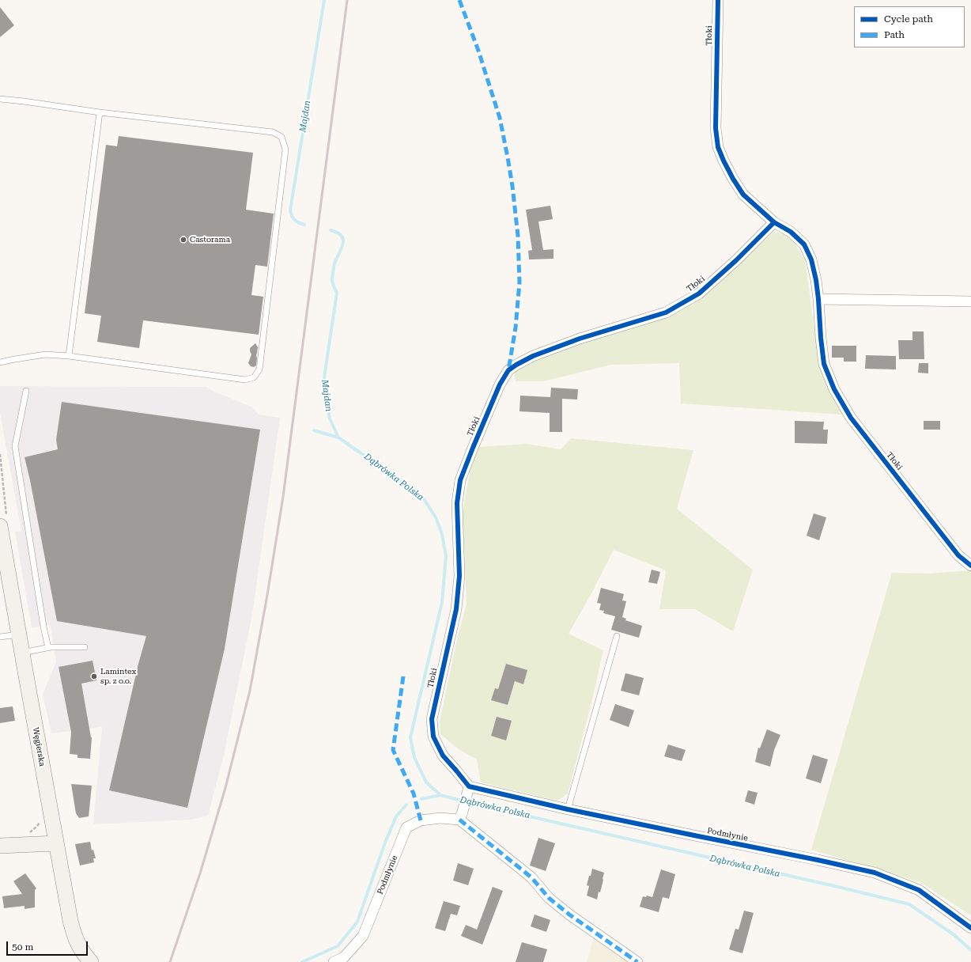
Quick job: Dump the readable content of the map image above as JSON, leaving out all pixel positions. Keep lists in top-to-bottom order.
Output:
{
  "streets": {
    "main road": ["Węgierska"],
    "street": ["Tłoki", "Podmłynie"]
  },
  "crossings": [
    ["Tłoki", "Podmłynie"]
  ],
  "water": ["Majdan", "Dąbrówka Polska"],
  "places": ["Castorama", "Lamintex sp. z o.o."],
  "legend": ["Cycle path", "Path"],
  "scale_bar": "50 m"
}
